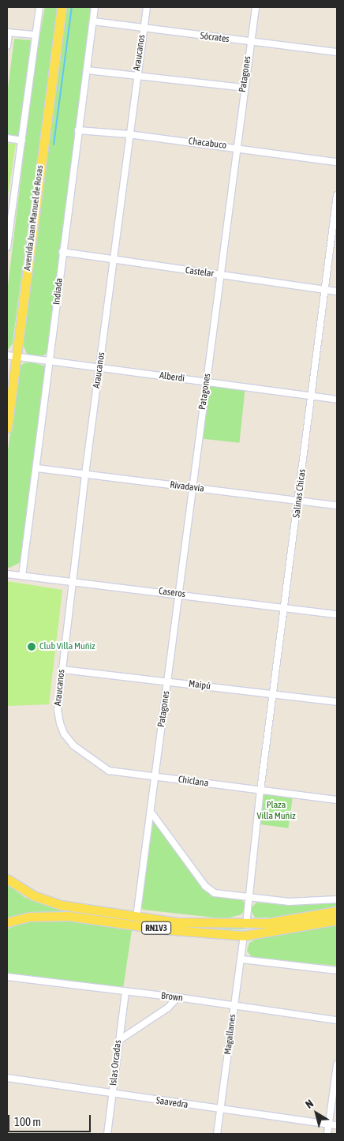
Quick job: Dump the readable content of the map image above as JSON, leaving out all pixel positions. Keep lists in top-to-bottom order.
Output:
{
  "streets": {
    "main road": ["Avenida Juan Manuel de Rosas", "RN1V3"],
    "street": [
      "Sócrates",
      "Araucanos",
      "Patagones",
      "Chacabuco",
      "Castelar",
      "Indiada",
      "Alberdi",
      "Rivadavia",
      "Salinas Chicas",
      "Caseros",
      "Maipú",
      "Chiclana",
      "Brown",
      "Magallanes",
      "Islas Orcadas",
      "Saavedra"
    ]
  },
  "crossings": [
    ["Sócrates", "Araucanos"],
    ["Sócrates", "Patagones"],
    ["Sócrates", "Indiada"],
    ["Araucanos", "Chacabuco"],
    ["Araucanos", "Castelar"],
    ["Araucanos", "Alberdi"],
    ["Araucanos", "Rivadavia"],
    ["Araucanos", "Caseros"],
    ["Araucanos", "Maipú"],
    ["Araucanos", "Chiclana"],
    ["Patagones", "Chacabuco"],
    ["Patagones", "Castelar"],
    ["Patagones", "Alberdi"],
    ["Patagones", "Rivadavia"],
    ["Patagones", "Caseros"],
    ["Patagones", "Maipú"],
    ["Patagones", "Chiclana"],
    ["Chacabuco", "Indiada"],
    ["Avenida Juan Manuel de Rosas", "Alberdi"],
    ["Castelar", "Indiada"],
    ["Castelar", "Salinas Chicas"],
    ["Indiada", "Alberdi"],
    ["Indiada", "Rivadavia"],
    ["Indiada", "Caseros"],
    ["Alberdi", "Salinas Chicas"],
    ["Rivadavia", "Salinas Chicas"],
    ["Salinas Chicas", "Caseros"],
    ["Salinas Chicas", "Maipú"],
    ["Salinas Chicas", "Chiclana"],
    ["RN1V3", "Magallanes"],
    ["Brown", "Magallanes"],
    ["Brown", "Islas Orcadas"],
    ["Magallanes", "Saavedra"],
    ["Islas Orcadas", "Saavedra"]
  ],
  "parks": ["Plaza Villa Muñiz"],
  "places": ["Club Villa Muñiz"],
  "scale_bar": "100 m",
  "north": "top left"
}
